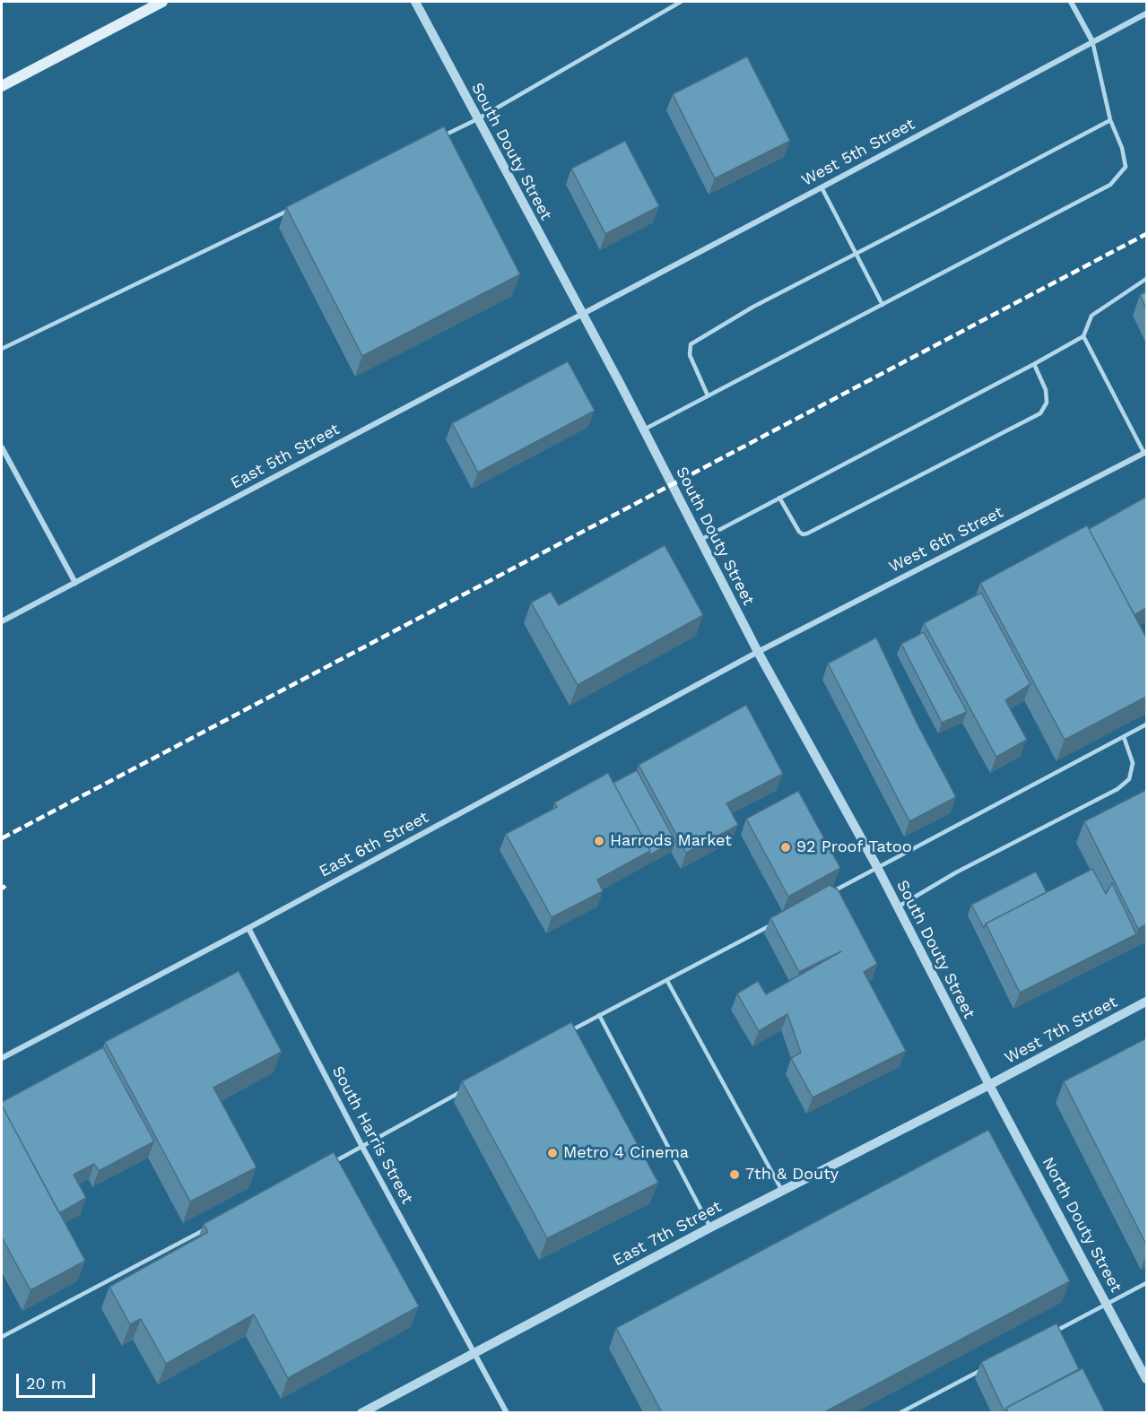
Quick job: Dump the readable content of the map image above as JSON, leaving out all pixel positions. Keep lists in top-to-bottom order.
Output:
{
  "streets": {
    "street": [
      "South Douty Street",
      "West 5th Street",
      "East 5th Street",
      "West 6th Street",
      "East 6th Street",
      "West 7th Street",
      "South Harris Street",
      "North Douty Street",
      "East 7th Street"
    ]
  },
  "crossings": [
    ["South Douty Street", "West 5th Street"],
    ["South Douty Street", "East 5th Street"],
    ["South Douty Street", "West 6th Street"],
    ["South Douty Street", "East 6th Street"],
    ["South Douty Street", "West 7th Street"],
    ["South Douty Street", "North Douty Street"],
    ["South Douty Street", "East 7th Street"],
    ["West 5th Street", "East 5th Street"],
    ["West 6th Street", "East 6th Street"],
    ["East 6th Street", "South Harris Street"],
    ["West 7th Street", "North Douty Street"],
    ["West 7th Street", "East 7th Street"],
    ["South Harris Street", "East 7th Street"],
    ["North Douty Street", "East 7th Street"]
  ],
  "places": [
    "Harrods Market",
    "92 Proof Tatoo",
    "Metro 4 Cinema",
    "7th & Douty"
  ],
  "scale_bar": "20 m"
}
